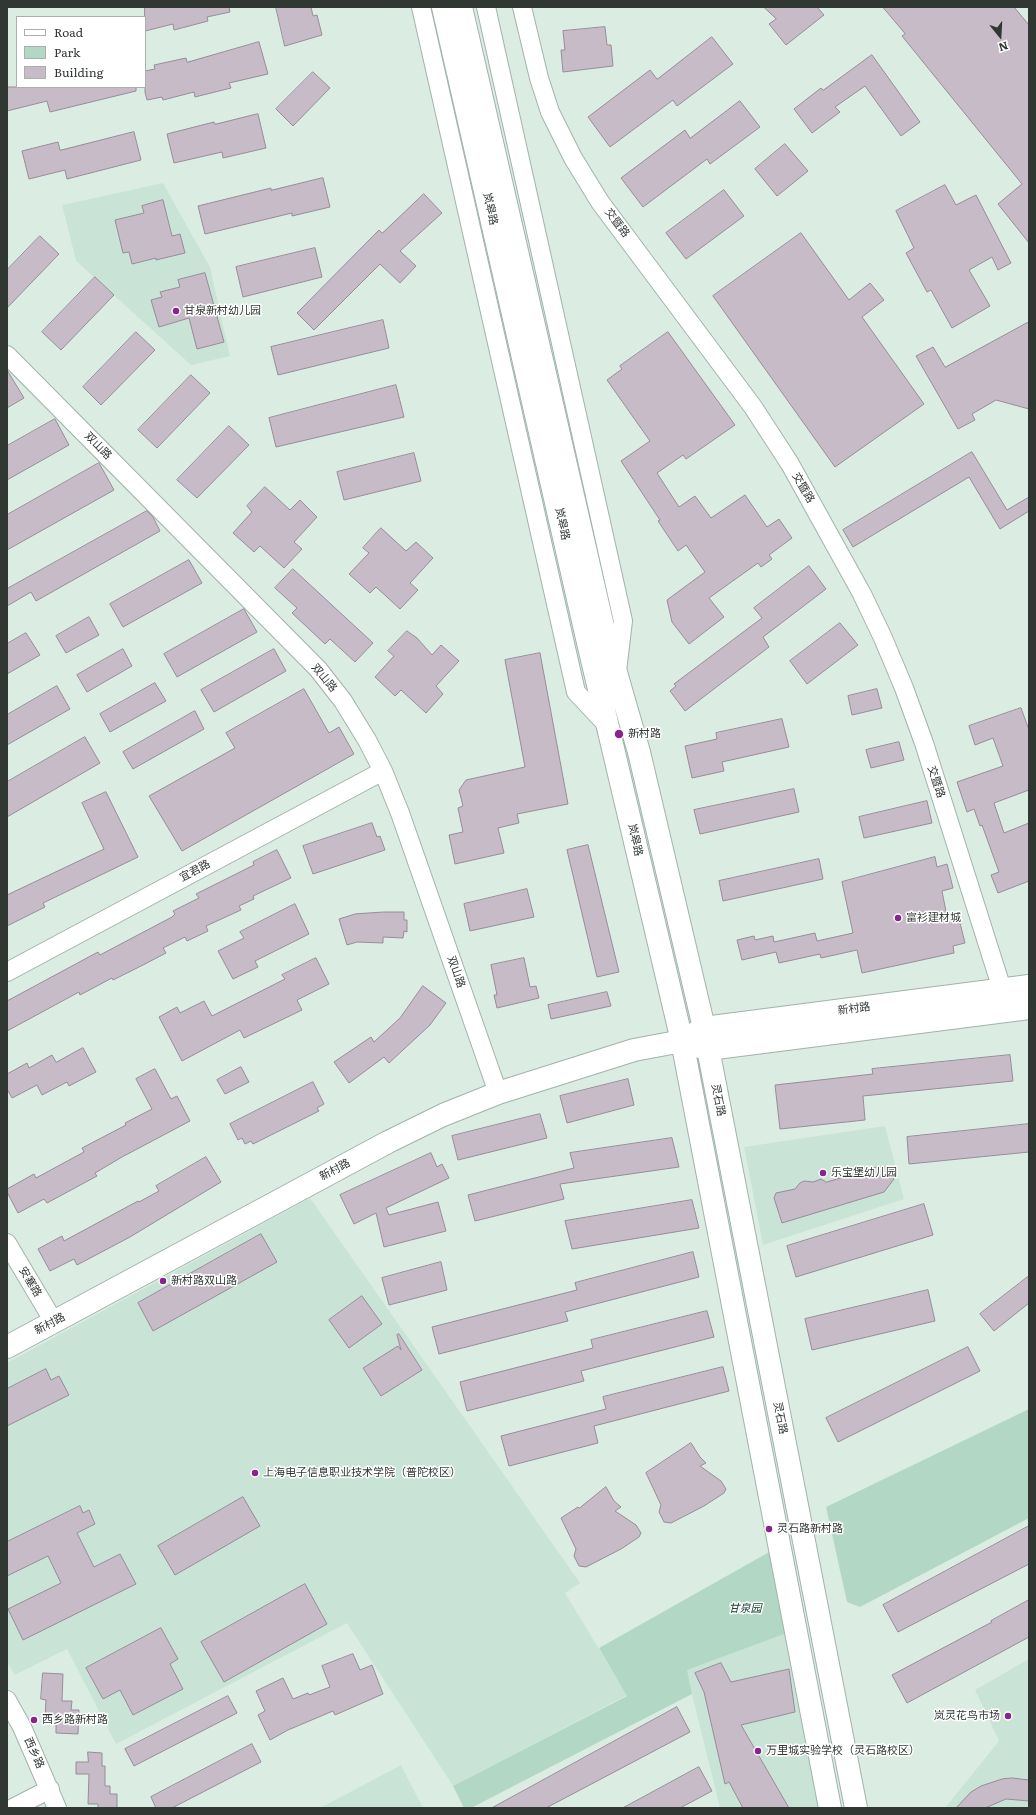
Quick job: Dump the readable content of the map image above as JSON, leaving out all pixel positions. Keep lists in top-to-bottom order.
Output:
{
  "streets": {
    "main road": ["岚皋路", "新村路", "灵石路"],
    "street": [
      "交暨路",
      "双山路",
      "宜君路",
      "安塞路",
      "西乡路"
    ]
  },
  "crossings": [
    ["岚皋路", "新村路"],
    ["岚皋路", "灵石路"],
    ["交暨路", "新村路"],
    ["双山路", "宜君路"],
    ["双山路", "新村路"],
    ["新村路", "灵石路"],
    ["新村路", "安塞路"]
  ],
  "parks": ["甘泉园"],
  "places": [
    "甘泉新村幼儿园",
    "新村路",
    "富衫建材城",
    "乐宝堡幼儿园",
    "新村路双山路",
    "上海电子信息职业技术学院（普陀校区）",
    "灵石路新村路",
    "岚灵花鸟市场",
    "西乡路新村路",
    "万里城实验学校（灵石路校区）"
  ],
  "legend": ["Road", "Park", "Building"],
  "north": "bottom"
}
